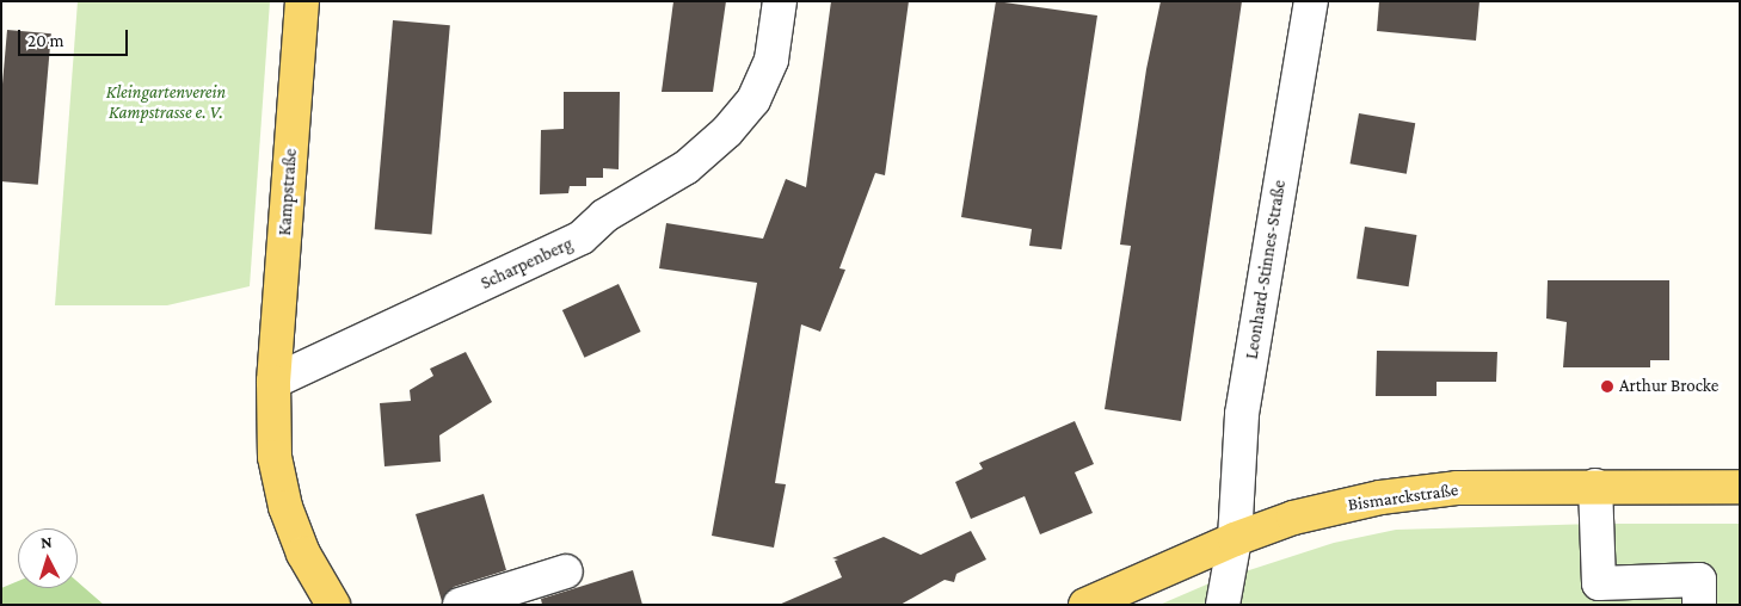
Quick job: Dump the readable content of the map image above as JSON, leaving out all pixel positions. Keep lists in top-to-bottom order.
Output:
{
  "streets": {
    "main road": ["Kampstraße", "Bismarckstraße"],
    "street": ["Scharpenberg", "Leonhard-Stinnes-Straße"]
  },
  "crossings": [
    ["Kampstraße", "Scharpenberg"],
    ["Leonhard-Stinnes-Straße", "Bismarckstraße"]
  ],
  "parks": ["Kleingartenverein Kampstrasse e. V."],
  "places": ["Arthur Brocke"],
  "scale_bar": "20 m",
  "north": "top"
}
